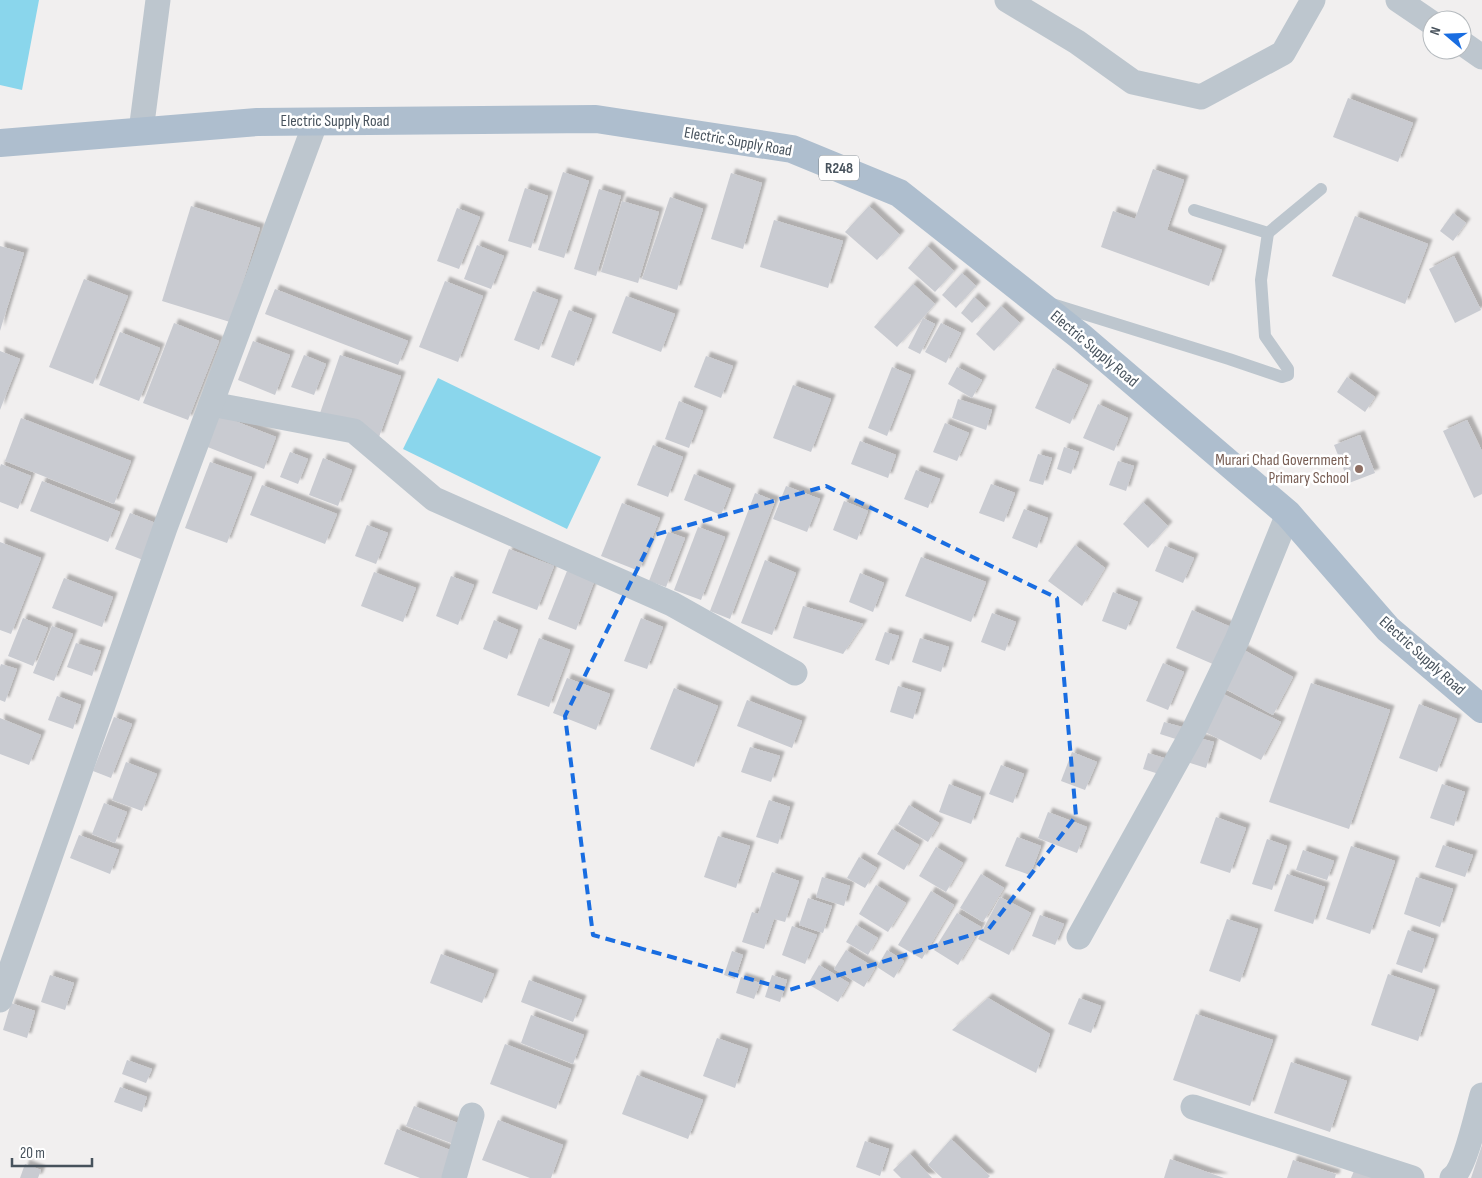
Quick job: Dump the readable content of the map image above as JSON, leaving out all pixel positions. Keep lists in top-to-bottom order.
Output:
{
  "streets": {
    "main road": ["Electric Supply Road", "R248"]
  },
  "places": ["Murari Chad Government Primary School"],
  "scale_bar": "20 m",
  "north": "left"
}
